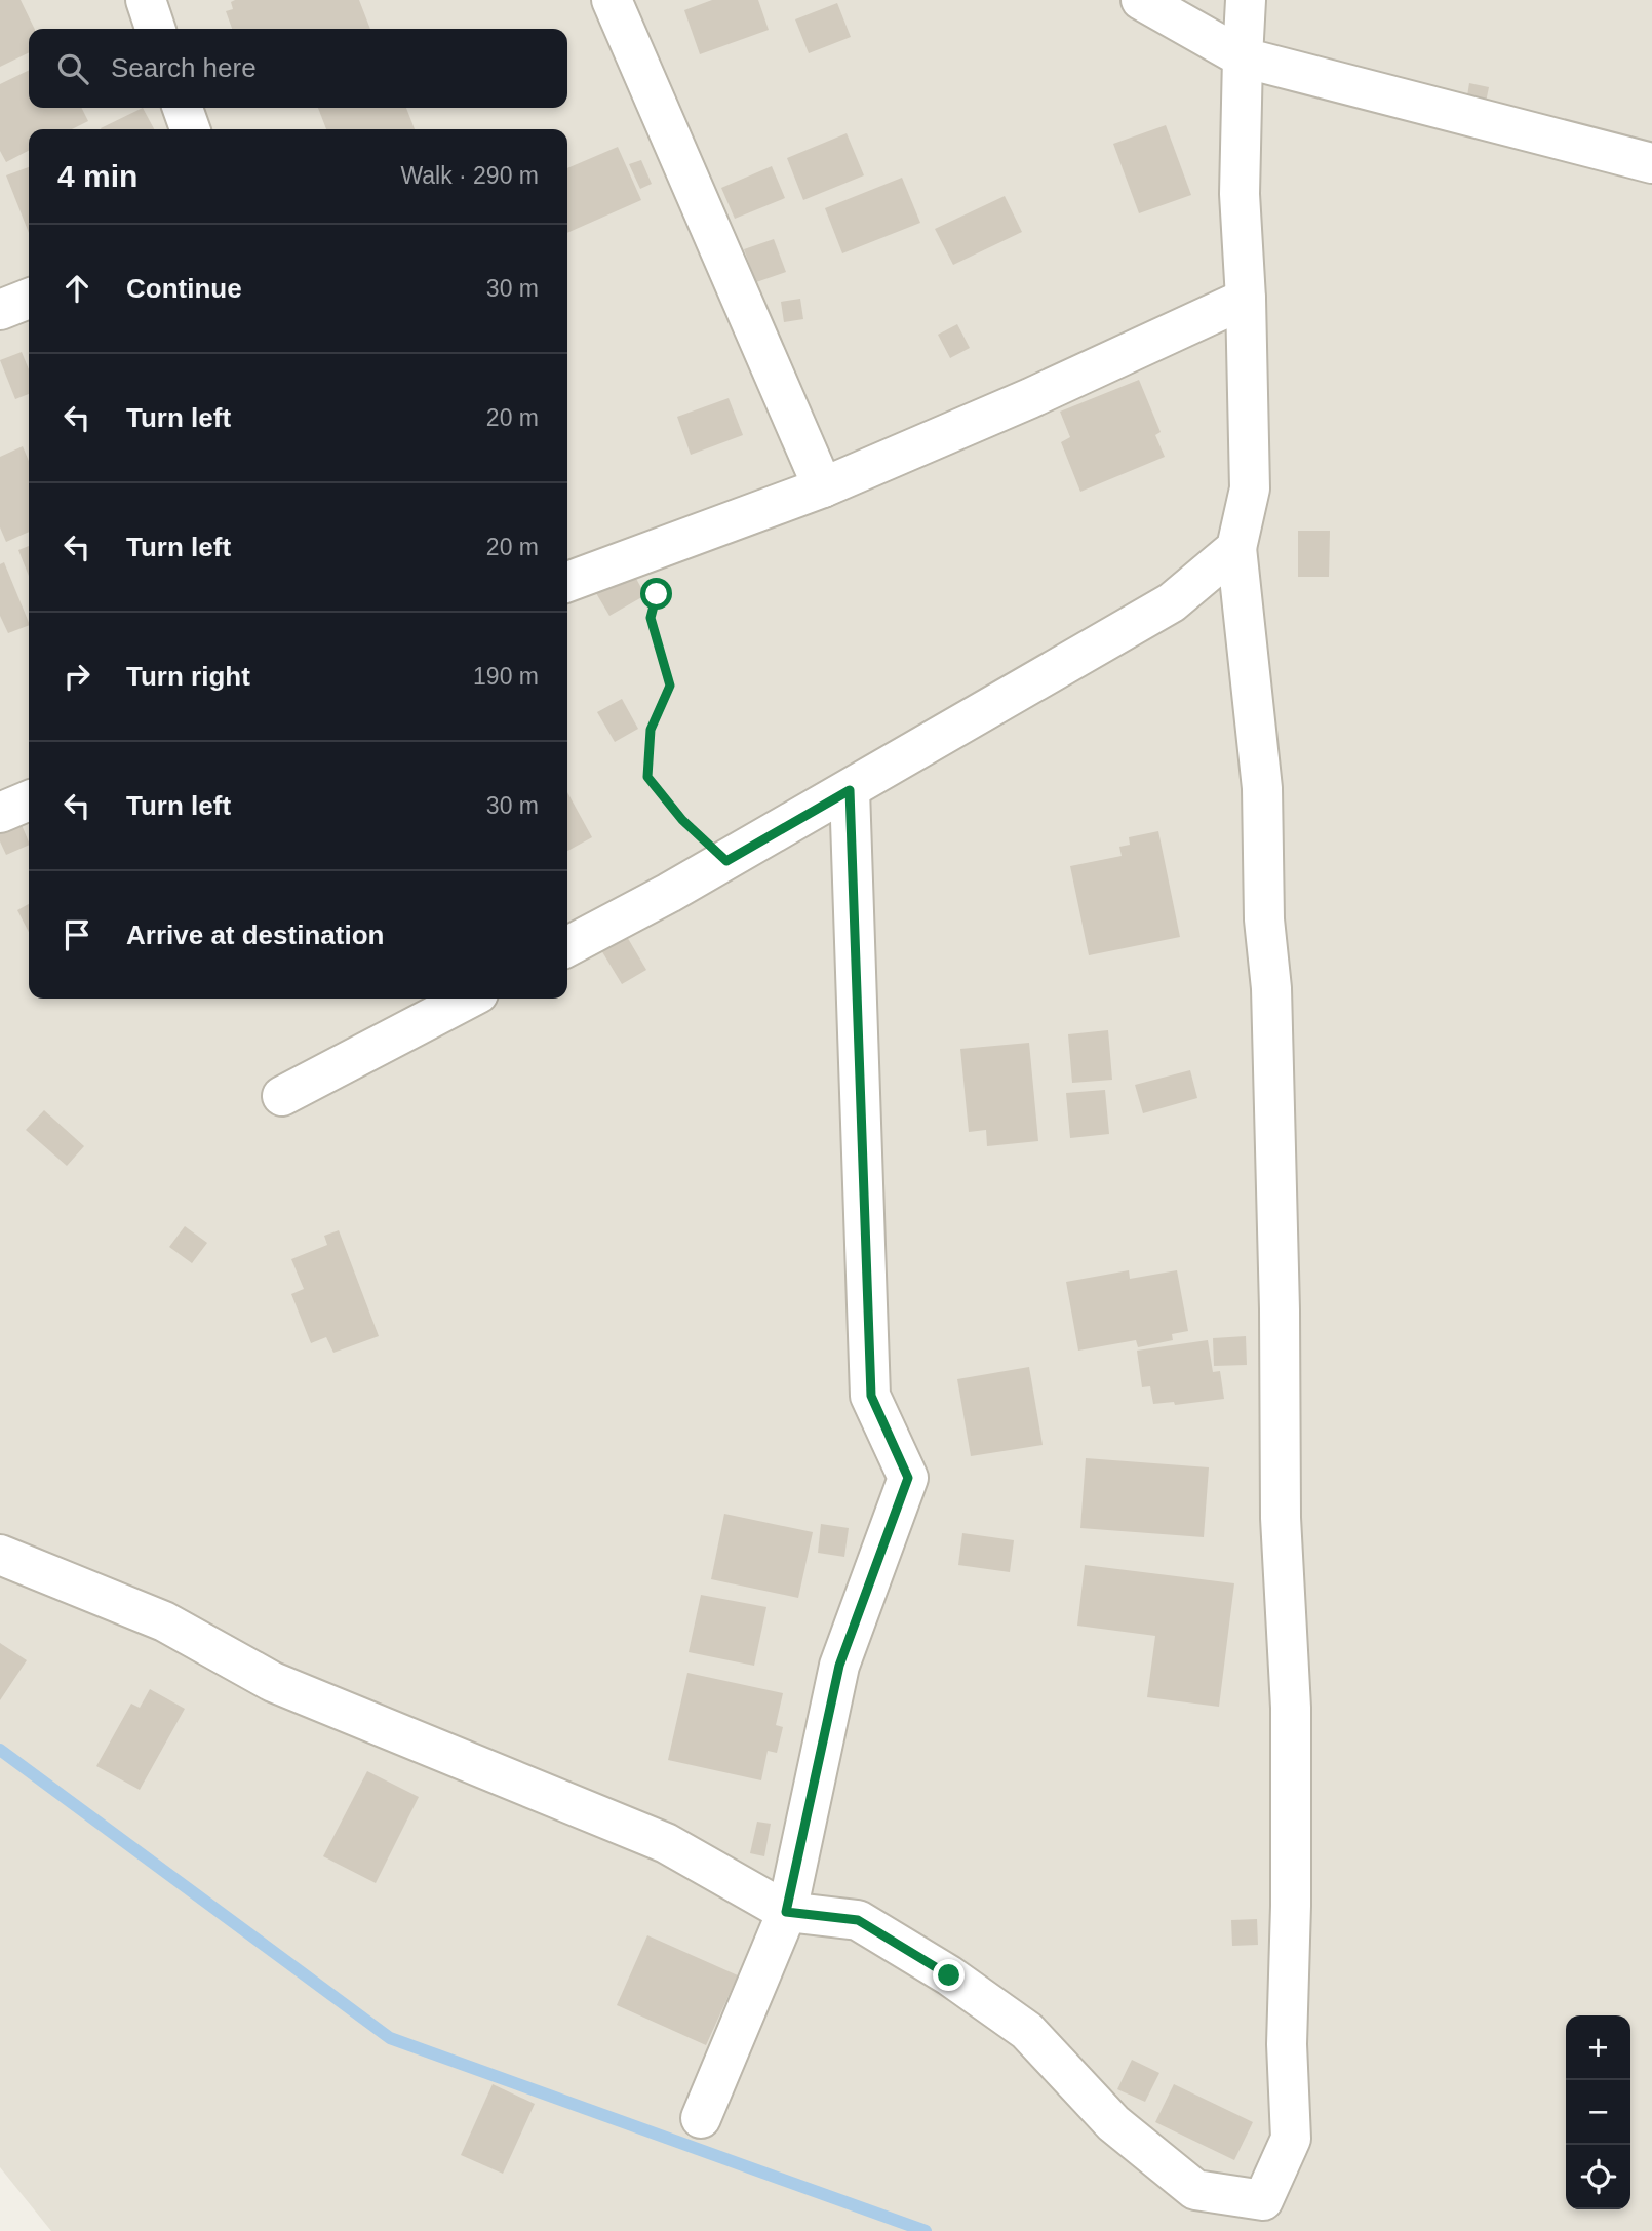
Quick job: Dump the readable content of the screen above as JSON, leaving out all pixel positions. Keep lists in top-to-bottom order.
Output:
{
  "page": {
    "search": "Search here",
    "heading": ["4 min", "Walk · 290 m"],
    "list": [
      ["Continue", "30 m"],
      ["Turn left", "20 m"],
      ["Turn left", "20 m"],
      ["Turn right", "190 m"],
      ["Turn left", "30 m"],
      "Arrive at destination"
    ],
    "map_buttons": ["+", "−"]
  }
}
